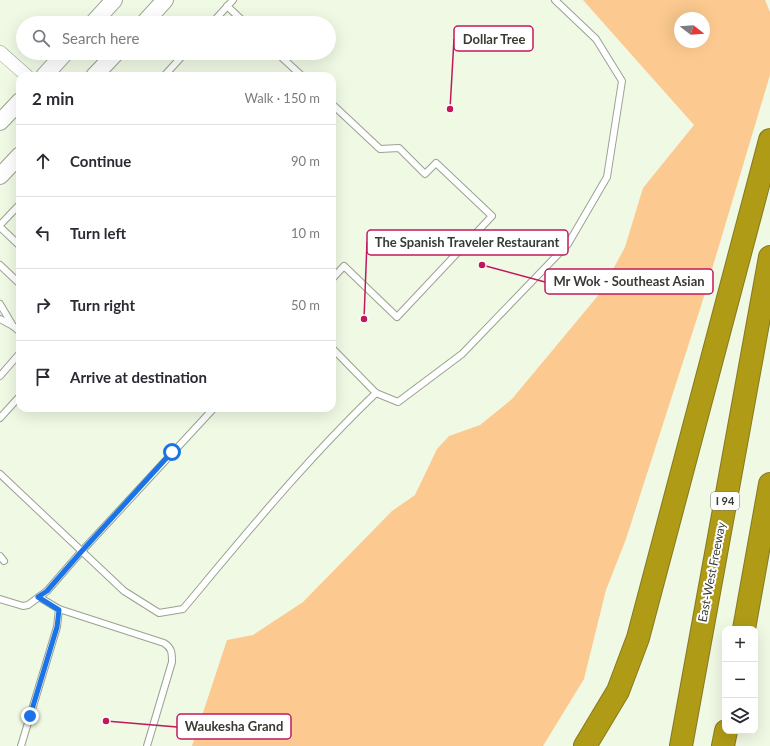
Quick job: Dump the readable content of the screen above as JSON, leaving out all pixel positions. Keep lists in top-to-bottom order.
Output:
{
  "streets": {
    "highway": ["I 94", "East-West Freeway"]
  },
  "places": [
    "Dollar Tree",
    "Mr Wok - Southeast Asian",
    "The Spanish Traveler Restaurant",
    "Waukesha Grand"
  ],
  "north": "right",
  "page": {
    "search": "Search here",
    "heading": ["2 min", "Walk · 150 m"],
    "list": [
      ["Continue", "90 m"],
      ["Turn left", "10 m"],
      ["Turn right", "50 m"],
      "Arrive at destination"
    ],
    "map_buttons": ["+", "−"]
  }
}
